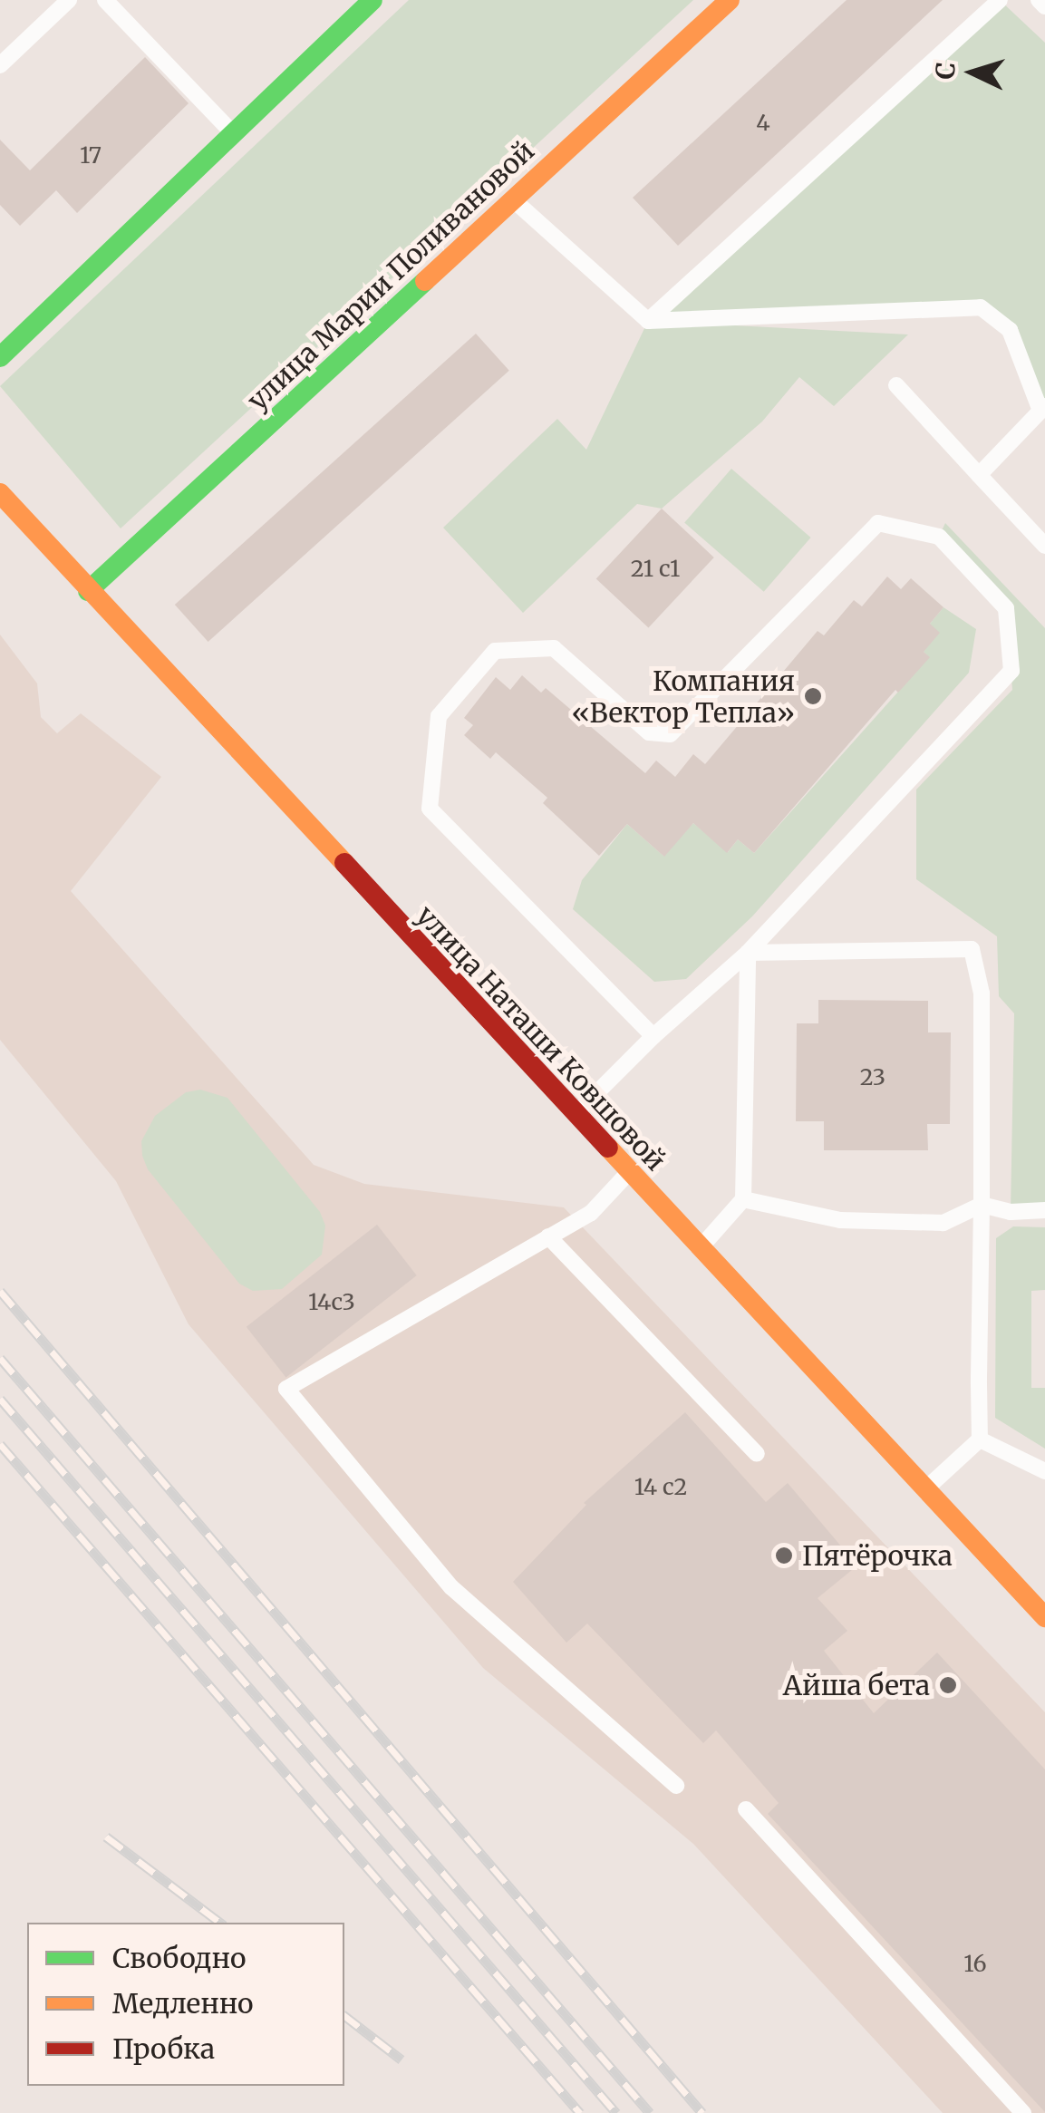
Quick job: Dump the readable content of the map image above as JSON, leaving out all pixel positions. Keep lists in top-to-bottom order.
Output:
{
  "streets": {
    "street": ["улица Марии Поливановой", "улица Наташи Ковшовой"]
  },
  "crossings": [
    ["улица Марии Поливановой", "улица Наташи Ковшовой"]
  ],
  "places": ["Компания «Вектор Тепла»", "Пятёрочка", "Айша бета"],
  "house_numbers": [
    "4",
    "17",
    "21 с1",
    "23",
    "14с3",
    "14 с2",
    "16"
  ],
  "legend": ["Свободно", "Медленно", "Пробка"],
  "north": "left"
}
